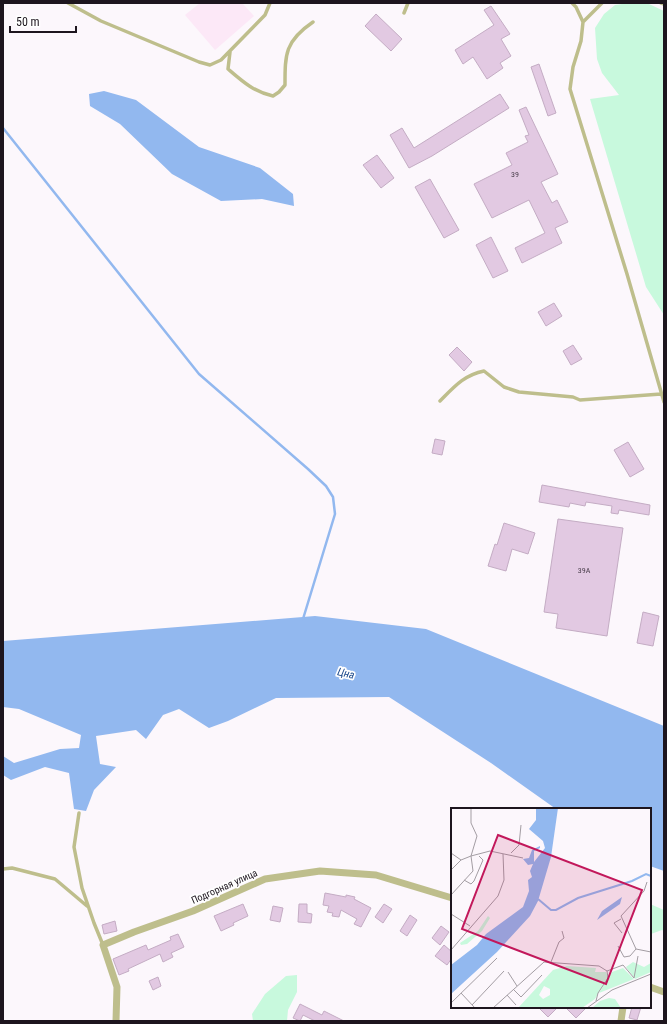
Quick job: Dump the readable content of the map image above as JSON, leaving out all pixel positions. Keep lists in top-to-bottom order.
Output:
{
  "streets": {
    "street": ["Подгорная улица"]
  },
  "water": ["Цна"],
  "house_numbers": ["39", "39А"],
  "scale_bar": "50 m"
}
